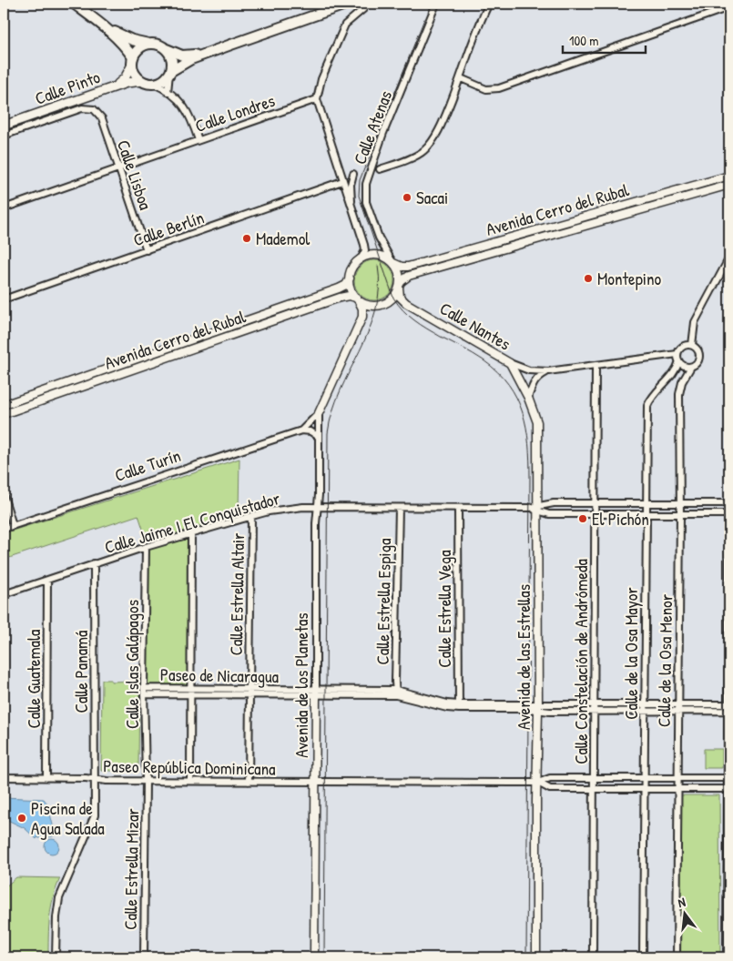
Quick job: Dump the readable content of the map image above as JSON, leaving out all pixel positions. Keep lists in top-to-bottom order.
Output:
{
  "streets": {
    "main road": ["Calle Pinto"],
    "street": [
      "Calle Londres",
      "Calle Atenas",
      "Calle Lisboa",
      "Avenida Cerro del Rubal",
      "Calle Berlín",
      "Calle Nantes",
      "Calle Turín",
      "Calle Jaime I El Conquistador",
      "Calle Estrella Altair",
      "Calle Estrella Espiga",
      "Calle Estrella Vega",
      "Calle de la Osa Mayor",
      "Avenida de las Estrellas",
      "Calle de la Osa Menor",
      "Calle Constelación de Andrómeda",
      "Calle Islas Galápagos",
      "Calle Panamá",
      "Paseo de Nicaragua",
      "Calle Guatemala",
      "Avenida de los Planetas",
      "Paseo República Dominicana",
      "Calle Estrella Mizar"
    ]
  },
  "crossings": [
    ["Calle Londres", "Calle Lisboa"],
    ["Calle Atenas", "Avenida Cerro del Rubal"],
    ["Calle Atenas", "Calle Nantes"],
    ["Calle Atenas", "Calle Turín"],
    ["Calle Lisboa", "Calle Berlín"],
    ["Avenida Cerro del Rubal", "Calle Nantes"],
    ["Avenida Cerro del Rubal", "Calle Turín"],
    ["Calle Nantes", "Calle Turín"],
    ["Calle Nantes", "Calle de la Osa Mayor"],
    ["Calle Nantes", "Avenida de las Estrellas"],
    ["Calle Nantes", "Calle de la Osa Menor"],
    ["Calle Nantes", "Calle Constelación de Andrómeda"],
    ["Calle Turín", "Avenida de los Planetas"],
    ["Calle Jaime I El Conquistador", "Calle Estrella Altair"],
    ["Calle Jaime I El Conquistador", "Calle Estrella Espiga"],
    ["Calle Jaime I El Conquistador", "Calle Estrella Vega"],
    ["Calle Jaime I El Conquistador", "Calle de la Osa Mayor"],
    ["Calle Jaime I El Conquistador", "Avenida de las Estrellas"],
    ["Calle Jaime I El Conquistador", "Calle de la Osa Menor"],
    ["Calle Jaime I El Conquistador", "Calle Constelación de Andrómeda"],
    ["Calle Jaime I El Conquistador", "Calle Islas Galápagos"],
    ["Calle Jaime I El Conquistador", "Calle Panamá"],
    ["Calle Jaime I El Conquistador", "Calle Guatemala"],
    ["Calle Jaime I El Conquistador", "Avenida de los Planetas"],
    ["Calle Estrella Altair", "Paseo de Nicaragua"],
    ["Calle Estrella Altair", "Paseo República Dominicana"],
    ["Calle Estrella Espiga", "Paseo de Nicaragua"],
    ["Calle Estrella Vega", "Paseo de Nicaragua"],
    ["Calle de la Osa Mayor", "Calle de la Osa Menor"],
    ["Calle de la Osa Mayor", "Paseo de Nicaragua"],
    ["Calle de la Osa Mayor", "Paseo República Dominicana"],
    ["Avenida de las Estrellas", "Paseo de Nicaragua"],
    ["Avenida de las Estrellas", "Paseo República Dominicana"],
    ["Calle de la Osa Menor", "Paseo de Nicaragua"],
    ["Calle de la Osa Menor", "Paseo República Dominicana"],
    ["Calle Constelación de Andrómeda", "Paseo de Nicaragua"],
    ["Calle Constelación de Andrómeda", "Paseo República Dominicana"],
    ["Calle Islas Galápagos", "Paseo de Nicaragua"],
    ["Calle Islas Galápagos", "Paseo República Dominicana"],
    ["Calle Islas Galápagos", "Calle Estrella Mizar"],
    ["Calle Panamá", "Paseo República Dominicana"],
    ["Paseo de Nicaragua", "Avenida de los Planetas"],
    ["Calle Guatemala", "Paseo República Dominicana"],
    ["Avenida de los Planetas", "Paseo República Dominicana"],
    ["Paseo República Dominicana", "Calle Estrella Mizar"]
  ],
  "places": [
    "Sacai",
    "Mademol",
    "Montepino",
    "El Pichón",
    "Piscina de Agua Salada"
  ],
  "scale_bar": "100 m",
  "north": "top"
}
